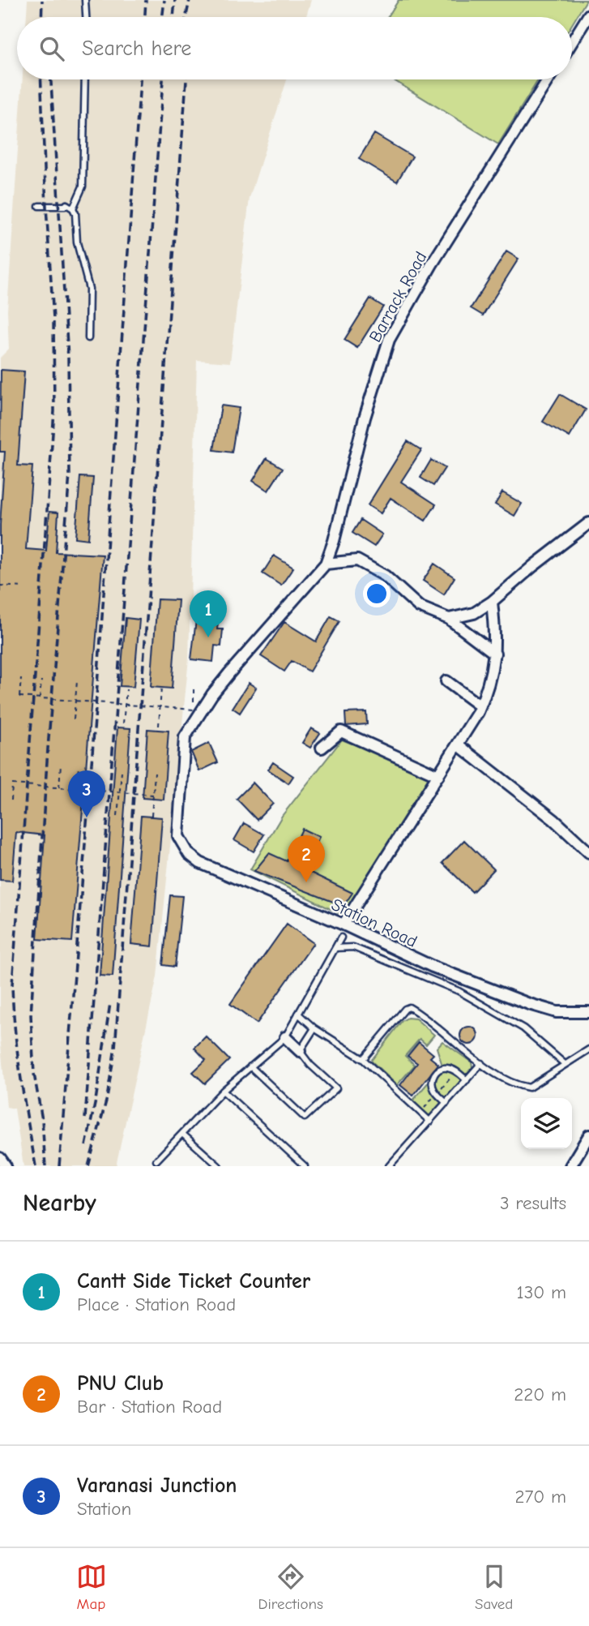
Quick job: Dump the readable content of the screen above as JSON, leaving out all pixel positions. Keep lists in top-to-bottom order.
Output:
{
  "streets": {
    "street": ["Barrack Road", "Station Road"]
  },
  "crossings": [
    ["Barrack Road", "Station Road"]
  ],
  "page": {
    "search": "Search here",
    "pins": ["1", "3", "2"],
    "heading": ["Nearby", "3 results"],
    "list": [
      {
        "mark": "1",
        "name": "Cantt Side Ticket Counter",
        "note": "Place · Station Road",
        "value": "130 m"
      },
      {
        "mark": "2",
        "name": "PNU Club",
        "note": "Bar · Station Road",
        "value": "220 m"
      },
      {
        "mark": "3",
        "name": "Varanasi Junction",
        "note": "Station",
        "value": "270 m"
      }
    ],
    "nav": ["Map", "Directions", "Saved"]
  }
}
